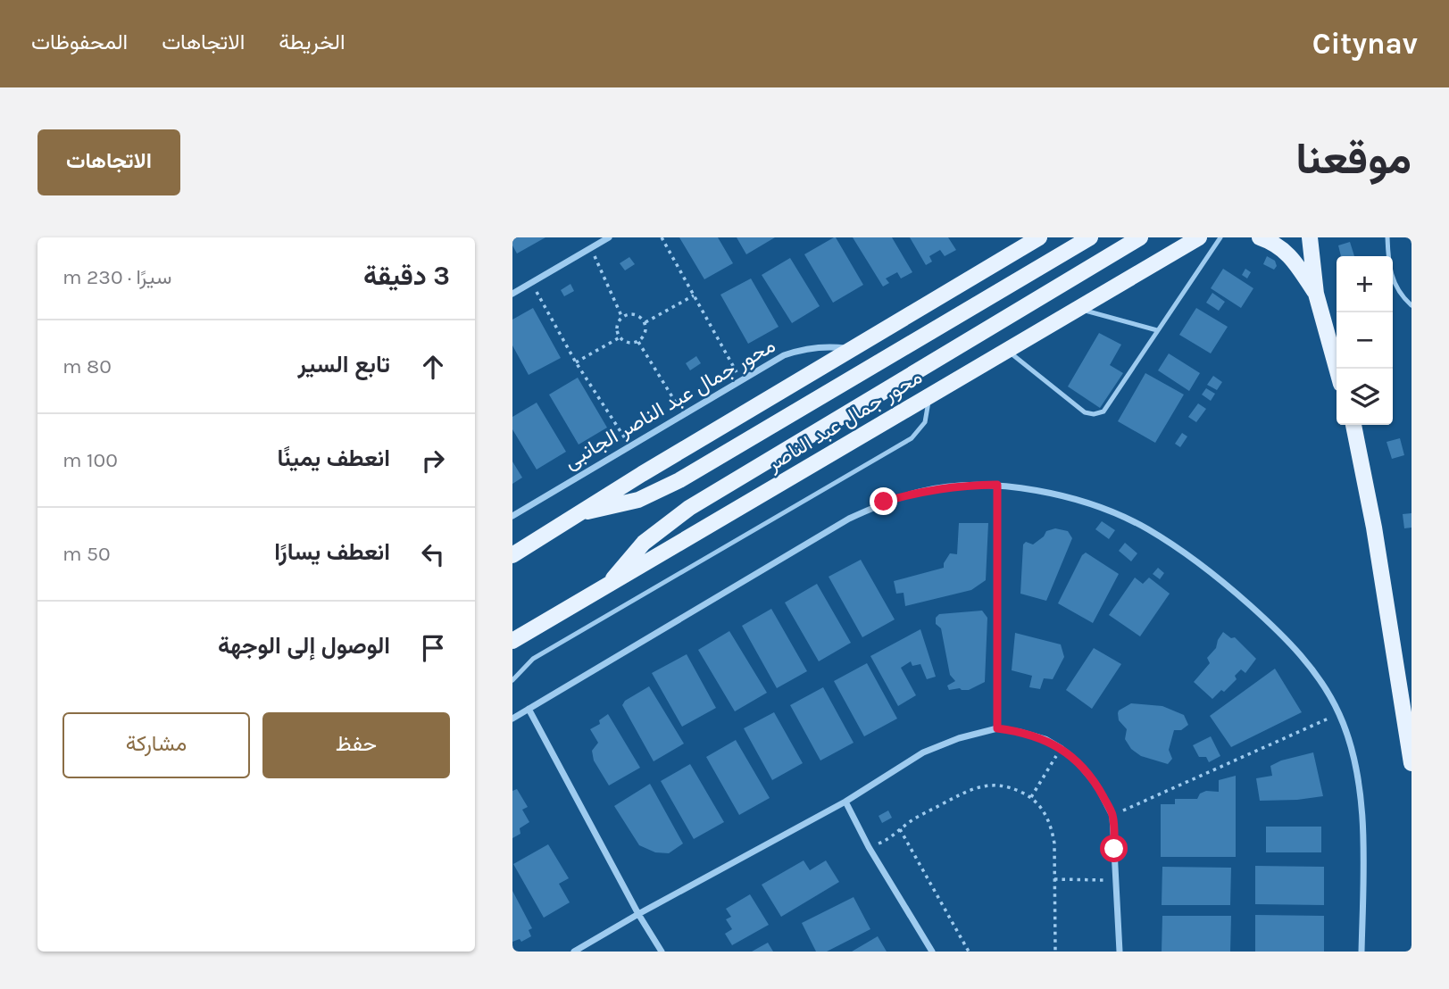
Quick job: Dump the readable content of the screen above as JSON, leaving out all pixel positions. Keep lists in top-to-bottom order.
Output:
{
  "streets": {
    "main road": ["محور جمال عبد الناصر"],
    "street": ["محور جمال عبد الناصر الجانبى"]
  },
  "page": {
    "header": "Citynav",
    "nav": ["الخريطة", "الاتجاهات", "المحفوظات"],
    "title": "موقعنا",
    "buttons": [
      "الاتجاهات",
      ["حفظ", "مشاركة"]
    ],
    "heading": ["3 دقيقة", "سيرًا · 230 m"],
    "map_buttons": ["+", "−"],
    "list": [
      ["تابع السير", "80 m"],
      ["انعطف يمينًا", "100 m"],
      ["انعطف يسارًا", "50 m"],
      "الوصول إلى الوجهة"
    ]
  }
}
